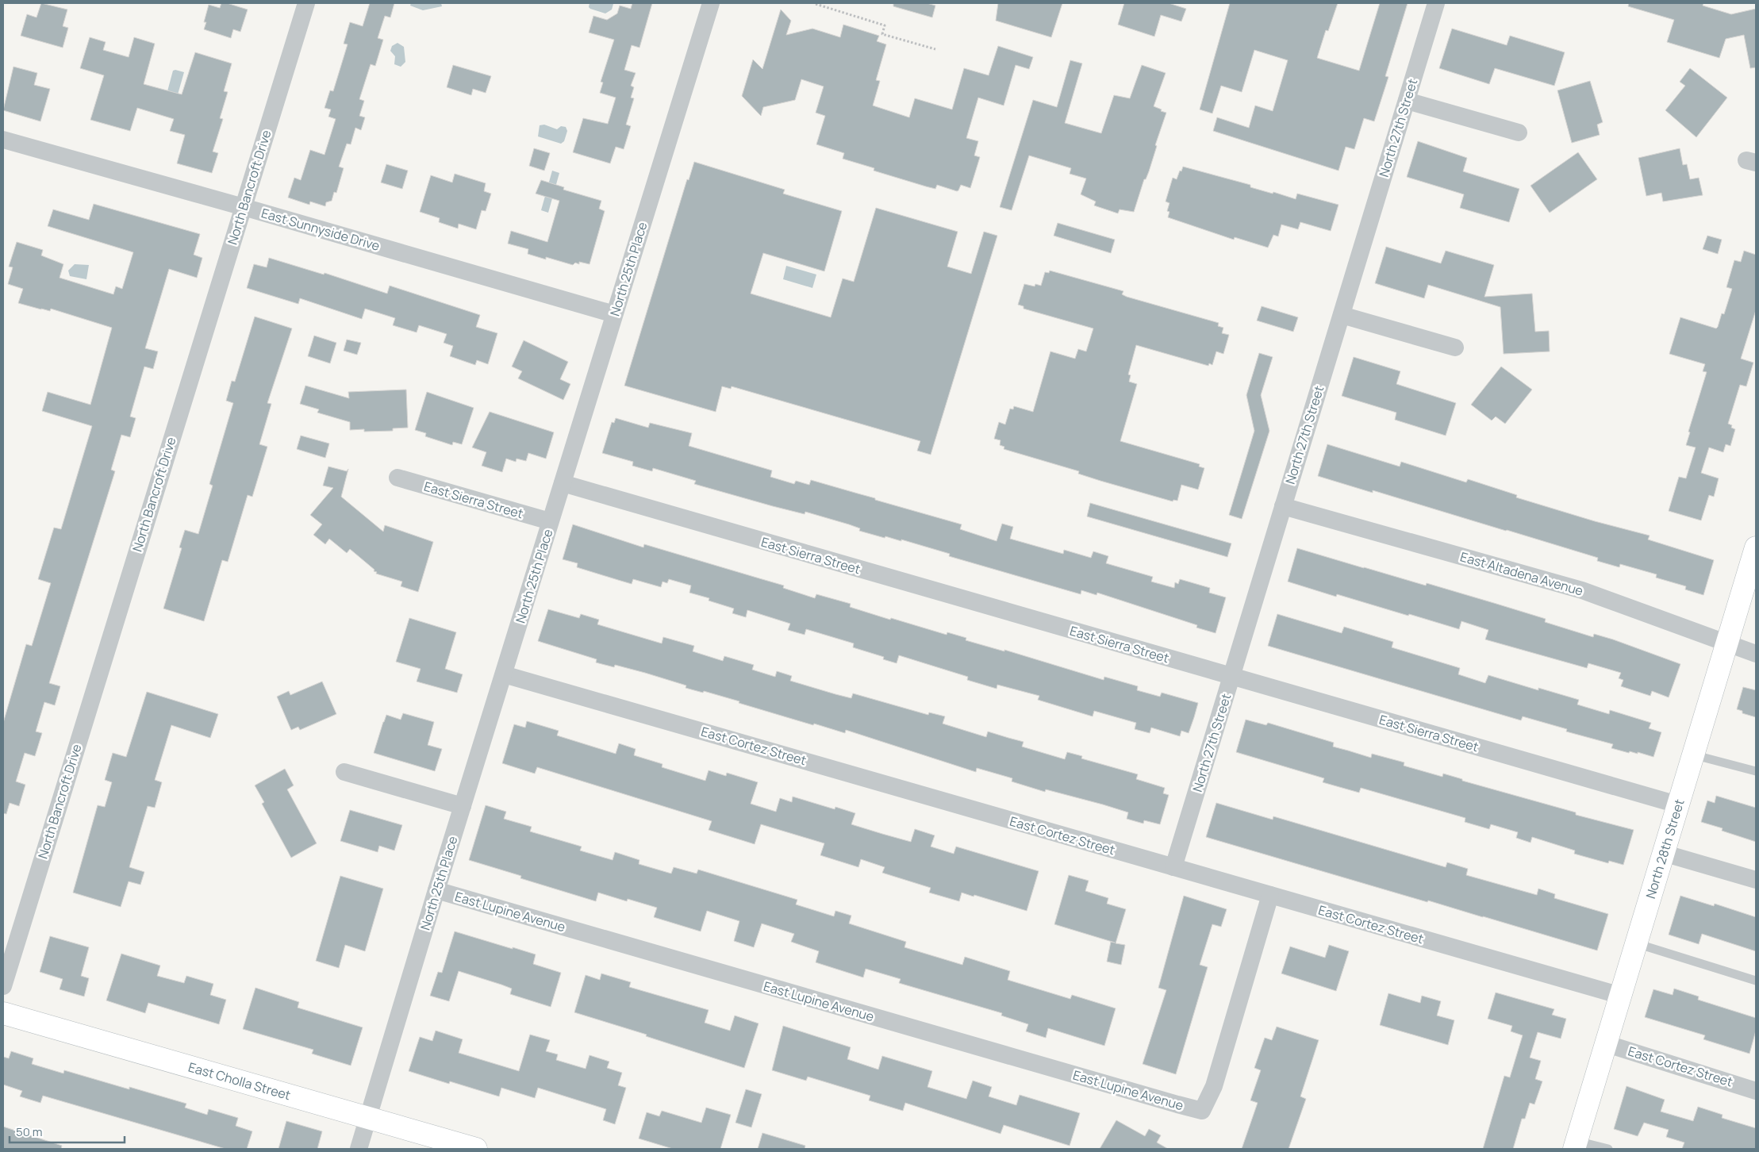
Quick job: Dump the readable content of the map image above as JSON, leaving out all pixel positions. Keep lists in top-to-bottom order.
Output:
{
  "streets": {
    "street": [
      "North 27th Street",
      "North Bancroft Drive",
      "East Sunnyside Drive",
      "North 25th Place",
      "East Sierra Street",
      "East Altadena Avenue",
      "East Cortez Street",
      "North 28th Street",
      "East Lupine Avenue",
      "East Cholla Street"
    ]
  },
  "crossings": [
    ["North 27th Street", "East Sierra Street"],
    ["North 27th Street", "East Altadena Avenue"],
    ["North 27th Street", "East Cortez Street"],
    ["North Bancroft Drive", "East Sunnyside Drive"],
    ["East Sunnyside Drive", "North 25th Place"],
    ["North 25th Place", "East Sierra Street"],
    ["North 25th Place", "East Cortez Street"],
    ["North 25th Place", "East Lupine Avenue"],
    ["North 25th Place", "East Cholla Street"],
    ["East Sierra Street", "North 28th Street"],
    ["East Altadena Avenue", "North 28th Street"],
    ["East Cortez Street", "North 28th Street"],
    ["East Cortez Street", "East Lupine Avenue"]
  ],
  "scale_bar": "50 m"
}
